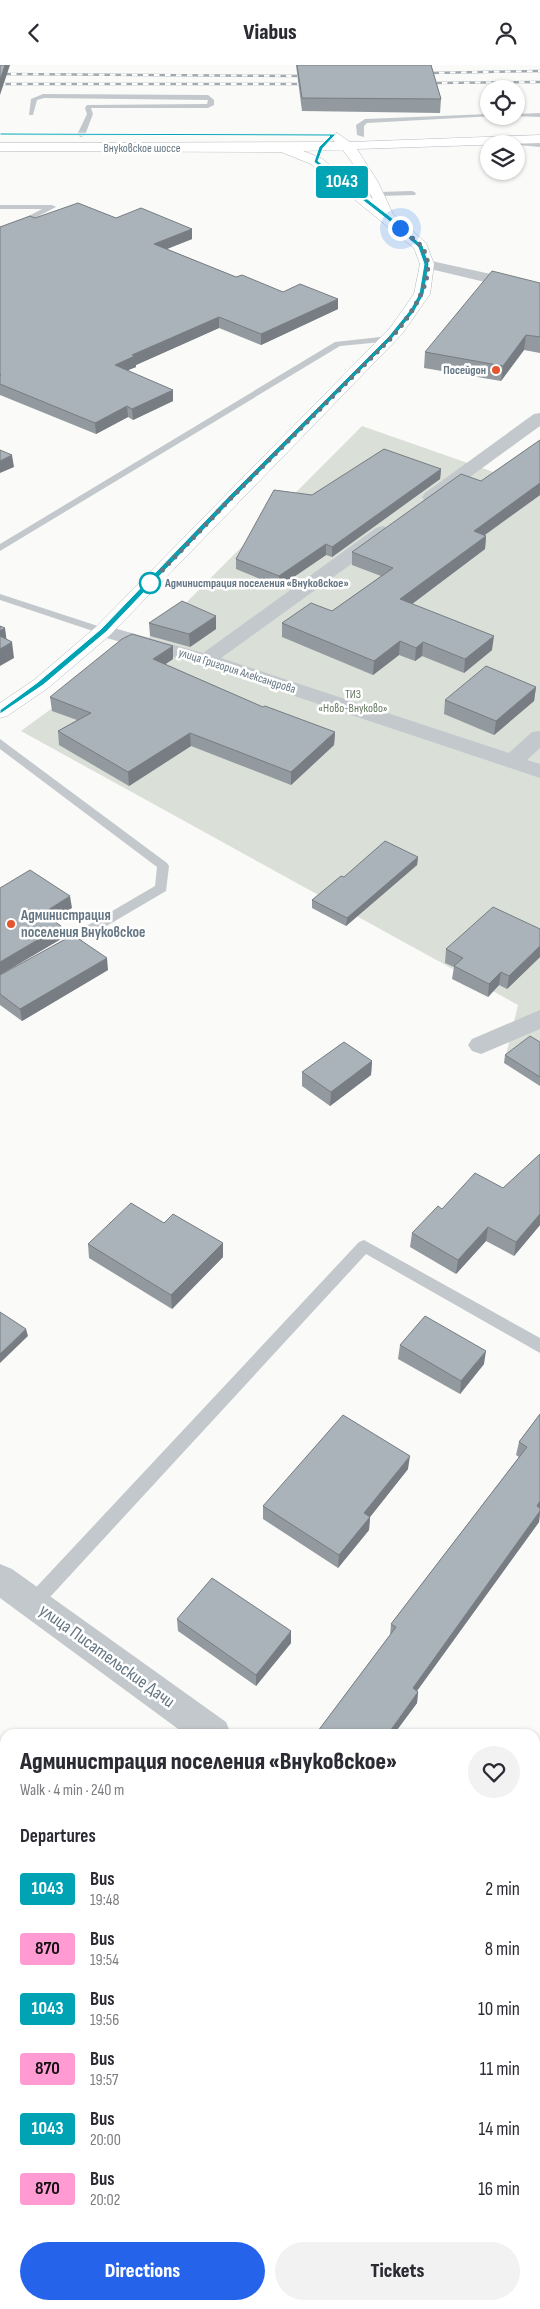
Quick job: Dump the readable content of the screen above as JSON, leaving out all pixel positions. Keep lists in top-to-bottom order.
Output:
{
  "streets": {
    "main road": ["Внуковское шоссе"],
    "street": ["улица Григория Александрова", "улица Писательские Дачи"]
  },
  "parks": ["ТИЗ «Ново-Внуково»"],
  "places": ["Посейдон", "Администрация поселения «Внуковское»", "Администрация поселения Внуковское"],
  "lines": ["bus line 1043"],
  "page": {
    "header": "Viabus",
    "on_map": "1043",
    "heading": [
      ["Администрация поселения «Внуковское»", "Walk · 4 min · 240 m"],
      "Departures"
    ],
    "list": [
      {
        "mark": "1043",
        "name": "Bus",
        "note": "19:48",
        "value": "2 min"
      },
      {
        "mark": "870",
        "name": "Bus",
        "note": "19:54",
        "value": "8 min"
      },
      {
        "mark": "1043",
        "name": "Bus",
        "note": "19:56",
        "value": "10 min"
      },
      {
        "mark": "870",
        "name": "Bus",
        "note": "19:57",
        "value": "11 min"
      },
      {
        "mark": "1043",
        "name": "Bus",
        "note": "20:00",
        "value": "14 min"
      },
      {
        "mark": "870",
        "name": "Bus",
        "note": "20:02",
        "value": "16 min"
      }
    ],
    "buttons": ["Directions", "Tickets"]
  }
}
